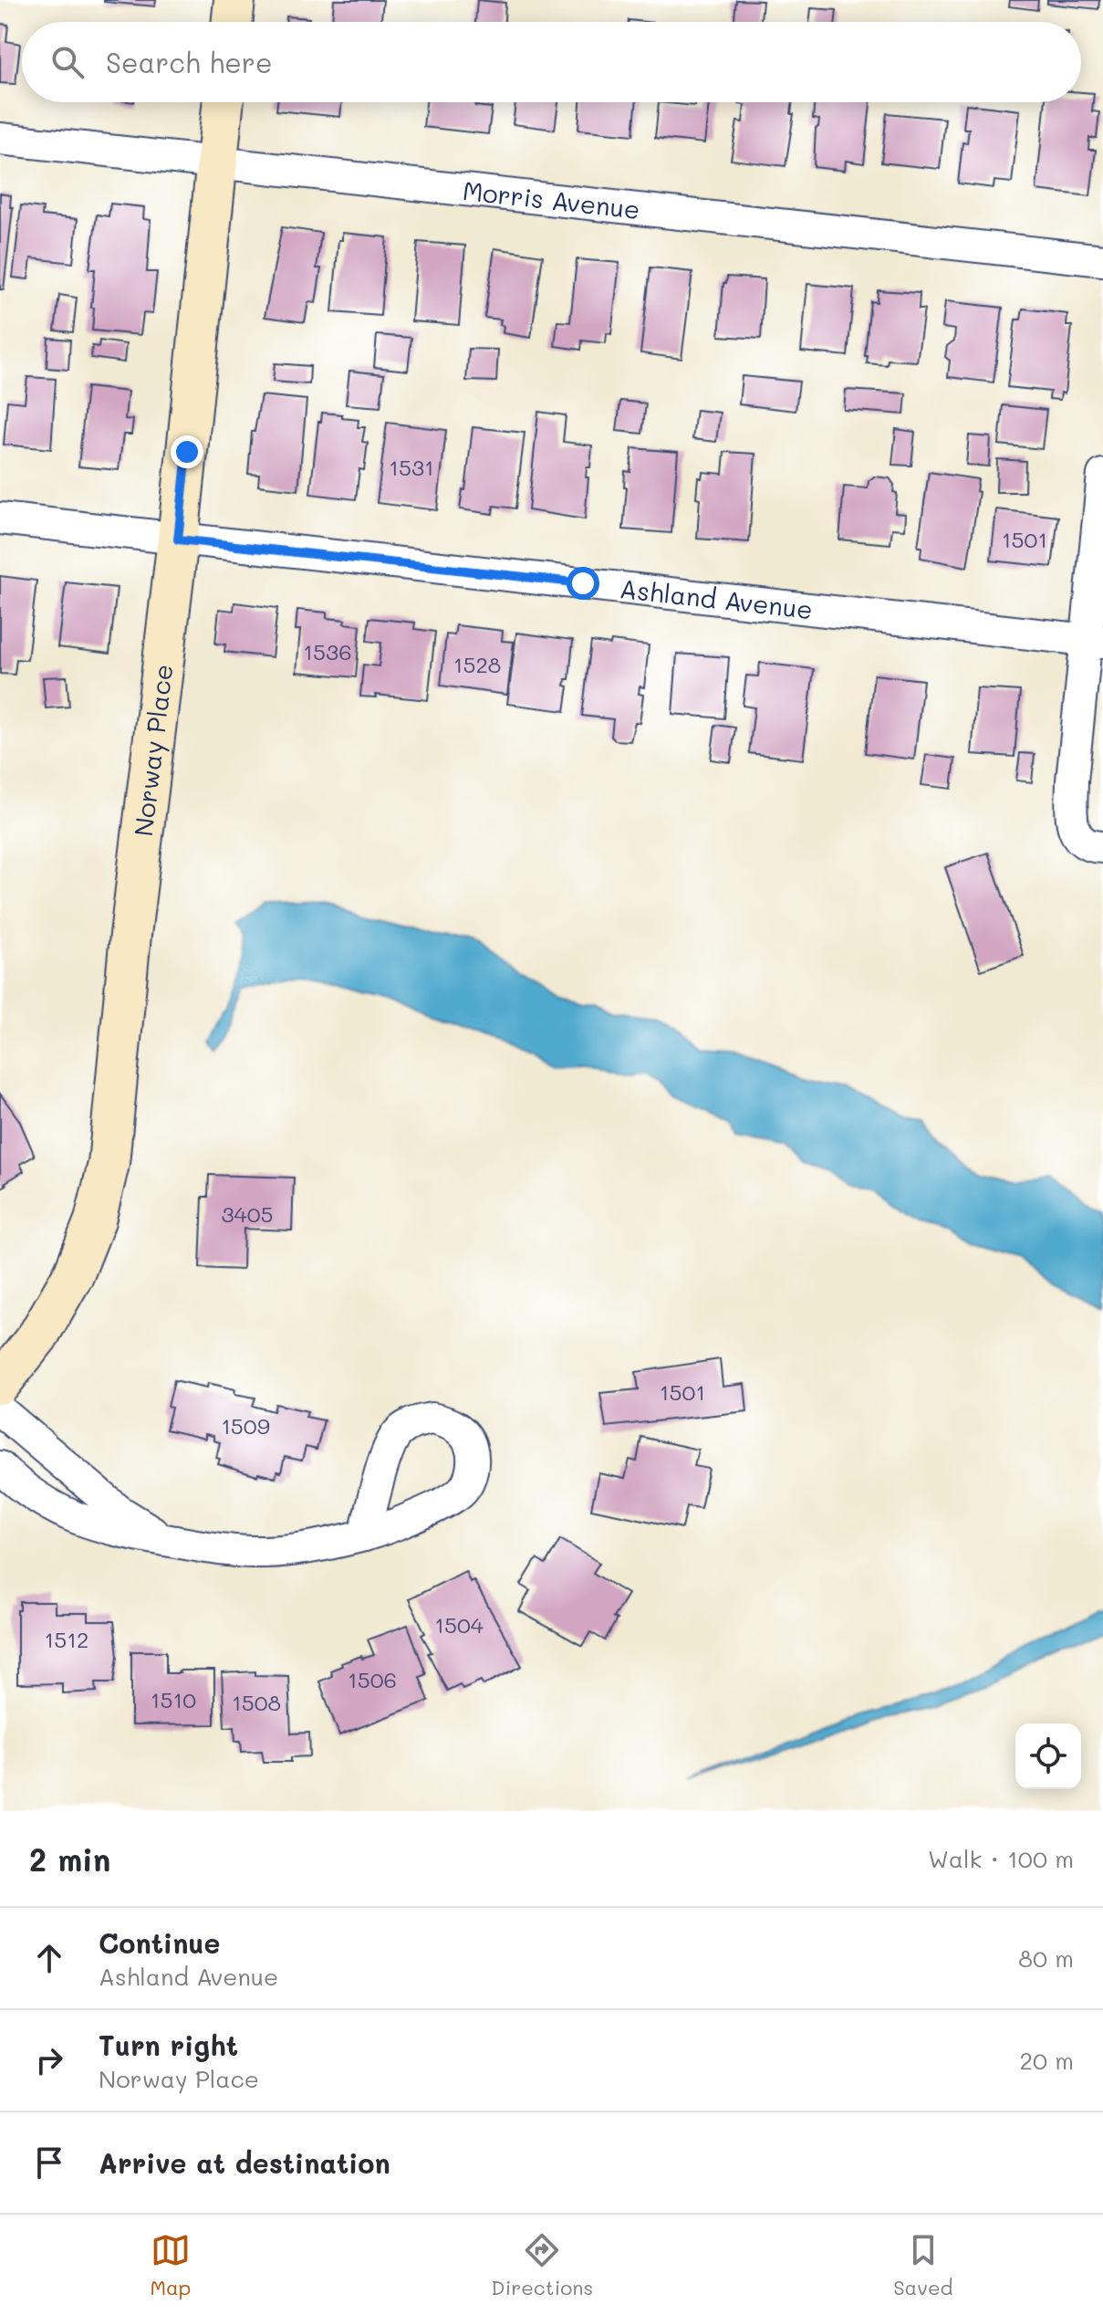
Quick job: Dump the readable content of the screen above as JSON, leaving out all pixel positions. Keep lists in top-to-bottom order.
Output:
{
  "streets": {
    "street": ["Morris Avenue", "Ashland Avenue", "Norway Place"]
  },
  "crossings": [
    ["Morris Avenue", "Norway Place"],
    ["Ashland Avenue", "Norway Place"]
  ],
  "house_numbers": [
    "1531",
    "1501",
    "1536",
    "1528",
    "3405",
    "1501",
    "1509",
    "1504",
    "1512",
    "1506",
    "1510",
    "1508"
  ],
  "page": {
    "search": "Search here",
    "heading": ["2 min", "Walk · 100 m"],
    "list": [
      ["Continue", "Ashland Avenue", "80 m"],
      ["Turn right", "Norway Place", "20 m"],
      "Arrive at destination"
    ],
    "nav": ["Map", "Directions", "Saved"]
  }
}
